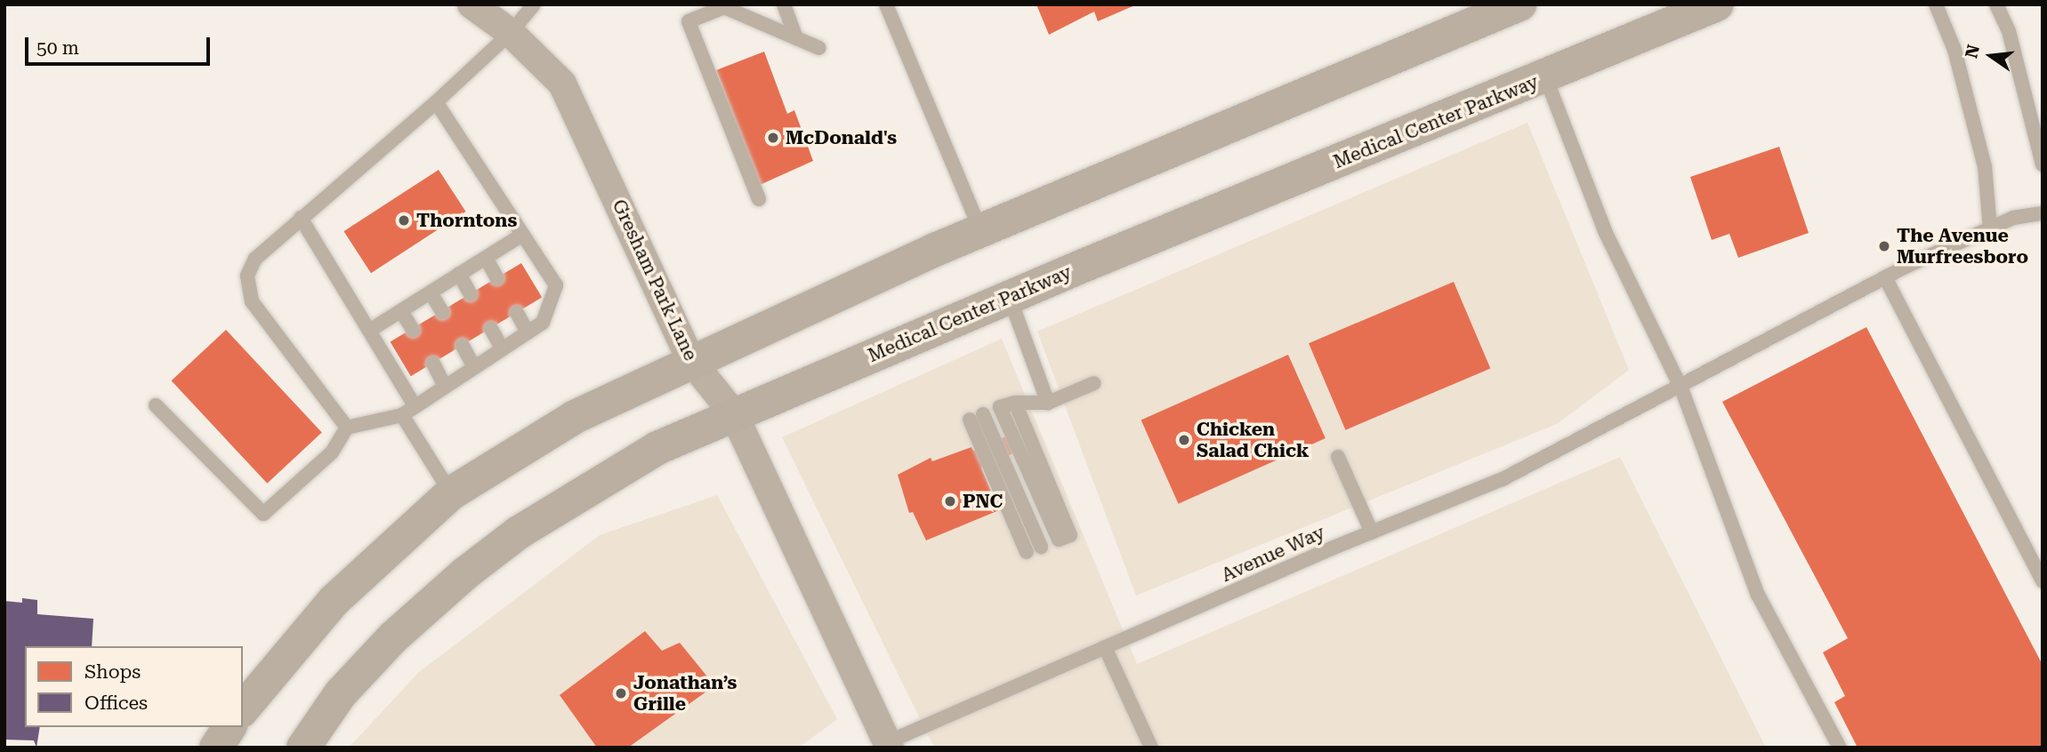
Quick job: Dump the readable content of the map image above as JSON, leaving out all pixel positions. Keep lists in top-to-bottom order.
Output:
{
  "streets": {
    "main road": ["Medical Center Parkway"],
    "street": ["Gresham Park Lane"],
    "lane": ["Avenue Way"]
  },
  "crossings": [
    ["Medical Center Parkway", "Gresham Park Lane"],
    ["Gresham Park Lane", "Avenue Way"]
  ],
  "places": [
    "McDonald's",
    "Thorntons",
    "The Avenue Murfreesboro",
    "Chicken Salad Chick",
    "PNC",
    "Jonathan’s Grille"
  ],
  "legend": ["Shops", "Offices"],
  "scale_bar": "50 m",
  "north": "left"
}
